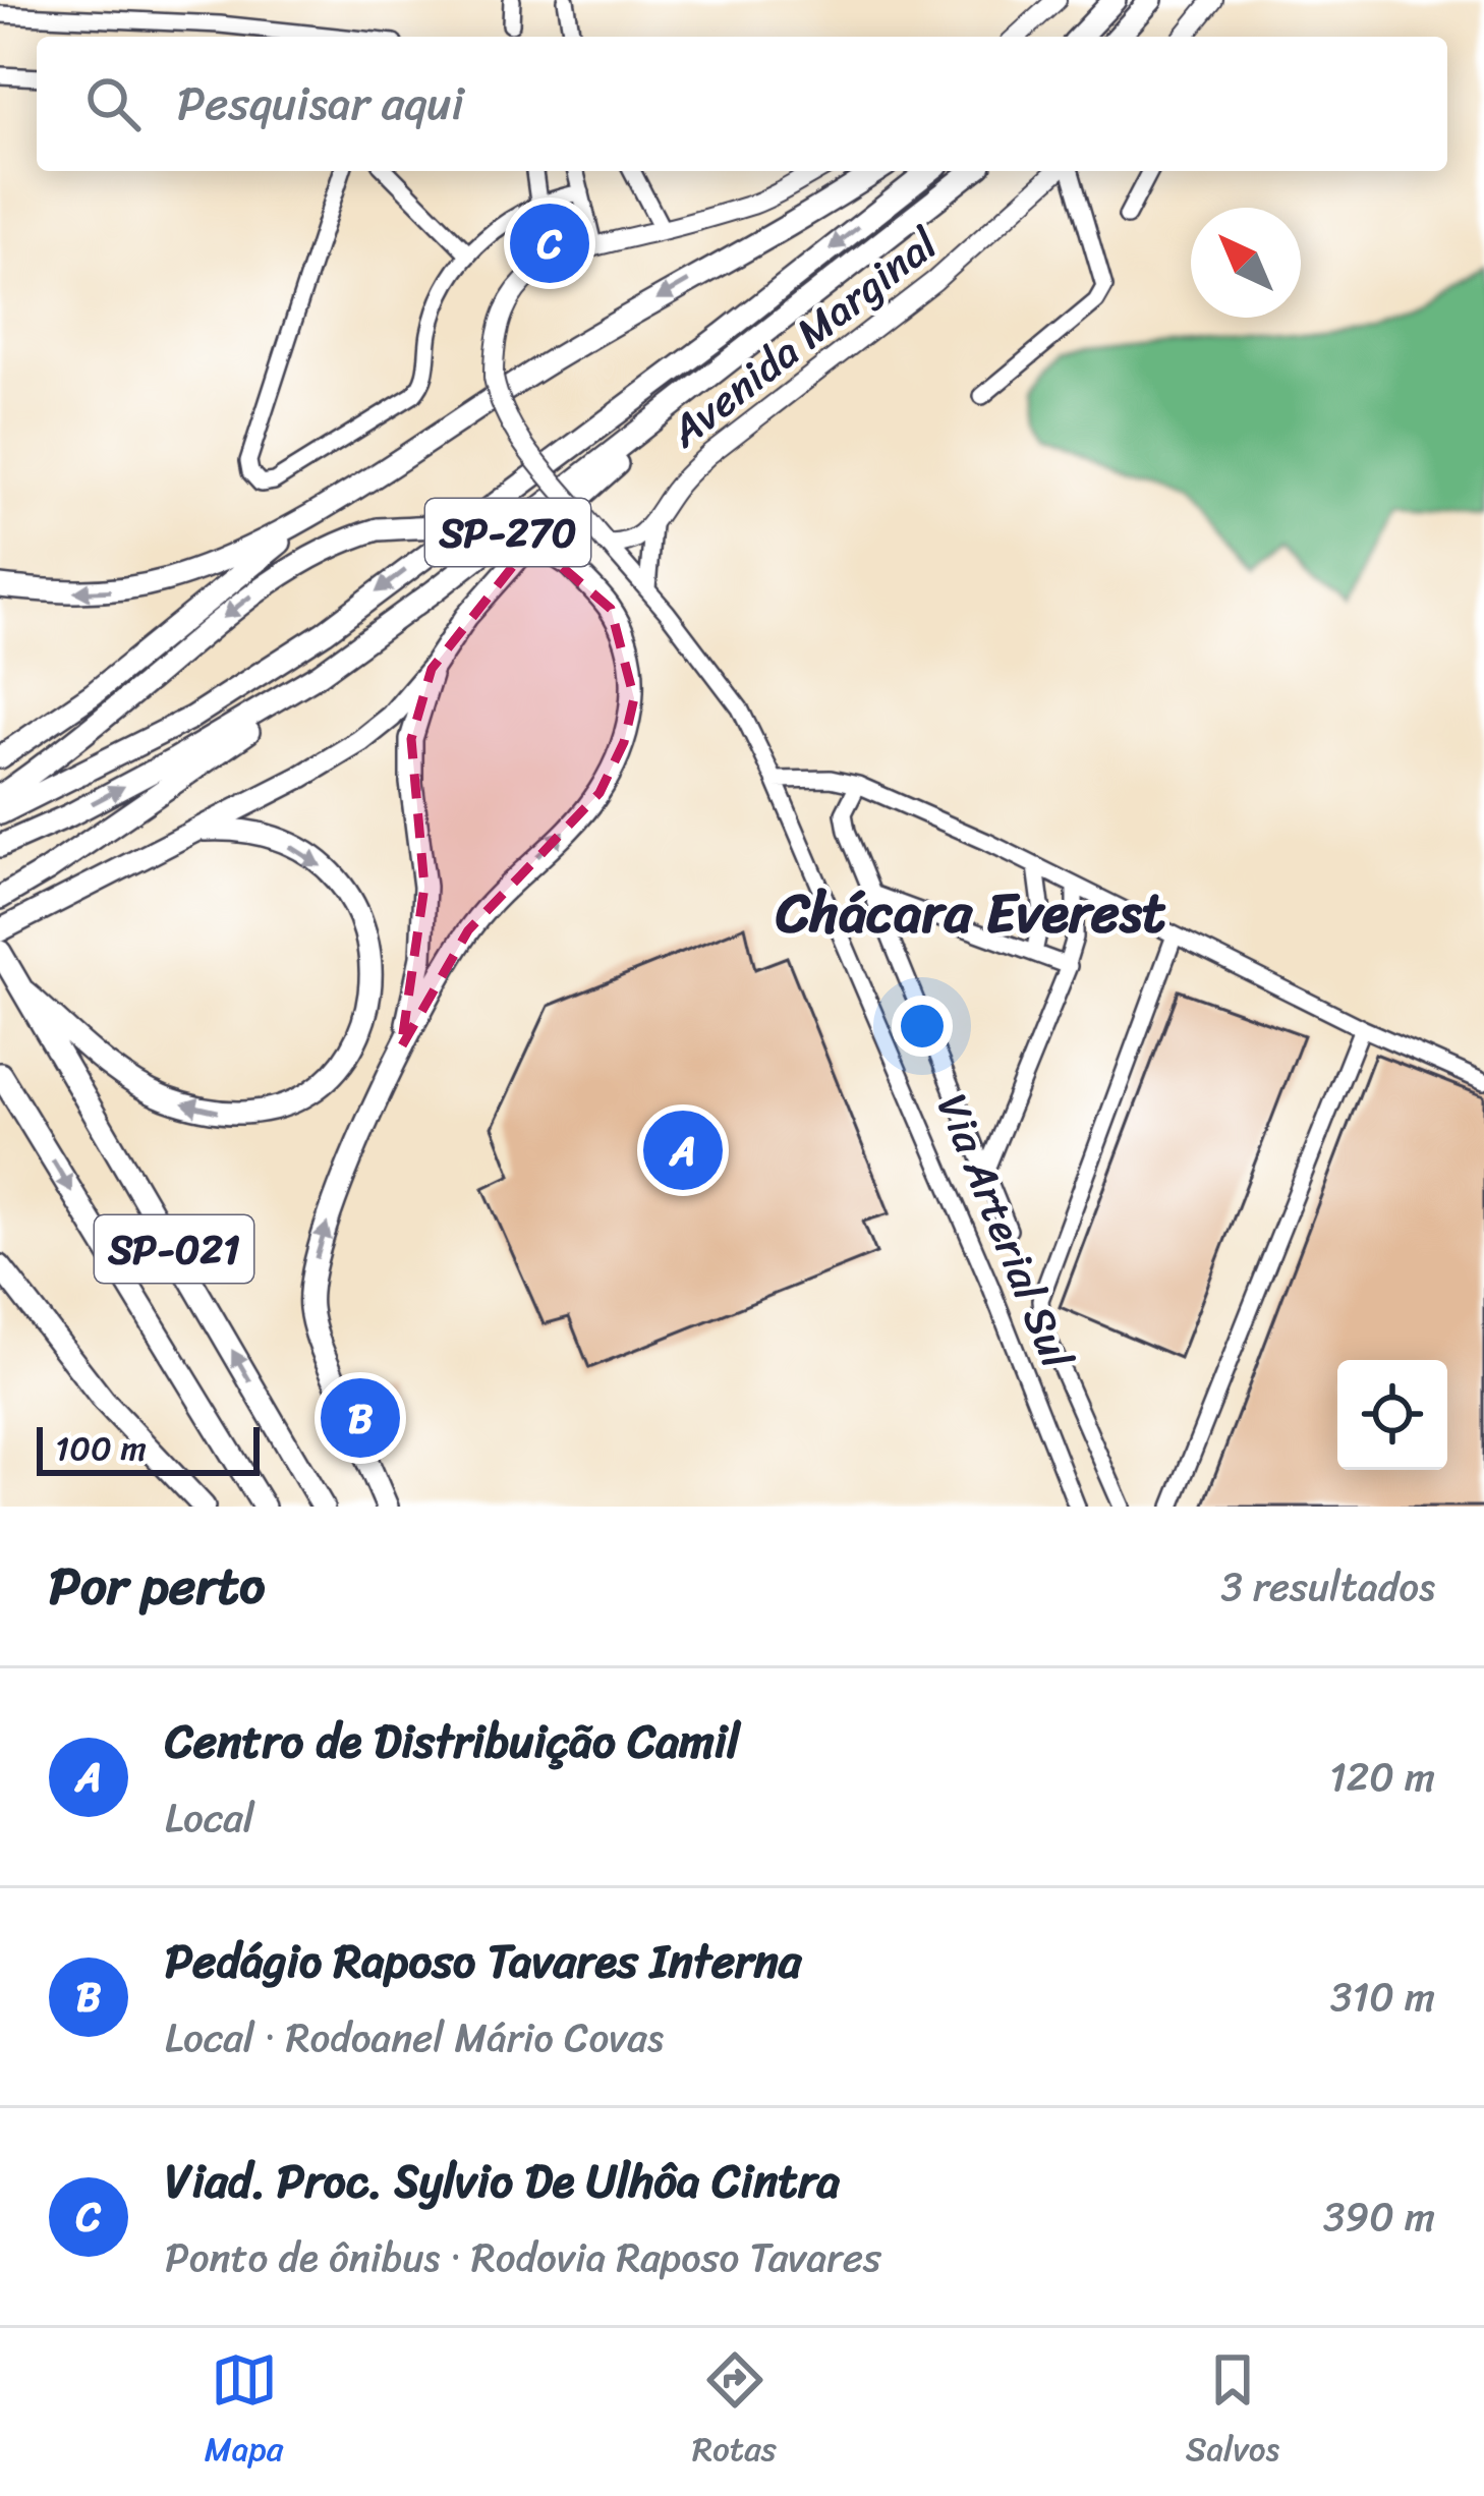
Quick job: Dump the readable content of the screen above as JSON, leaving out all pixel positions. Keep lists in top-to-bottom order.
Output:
{
  "streets": {
    "highway": ["SP-270", "SP-021"],
    "main road": ["Avenida Marginal"],
    "street": ["Via Arterial Sul"]
  },
  "crossings": [
    ["Avenida Marginal", "Via Arterial Sul"]
  ],
  "districts": ["Chácara Everest"],
  "scale_bar": "100 m",
  "north": "top left",
  "page": {
    "search": "Pesquisar aqui",
    "pins": ["C", "A", "B"],
    "scale": "100 m",
    "heading": ["Por perto", "3 resultados"],
    "list": [
      {
        "mark": "A",
        "name": "Centro de Distribuição Camil",
        "note": "Local",
        "value": "120 m"
      },
      {
        "mark": "B",
        "name": "Pedágio Raposo Tavares Interna",
        "note": "Local · Rodoanel Mário Covas",
        "value": "310 m"
      },
      {
        "mark": "C",
        "name": "Viad. Proc. Sylvio De Ulhôa Cintra",
        "note": "Ponto de ônibus · Rodovia Raposo Tavares",
        "value": "390 m"
      }
    ],
    "nav": ["Mapa", "Rotas", "Salvos"]
  }
}
